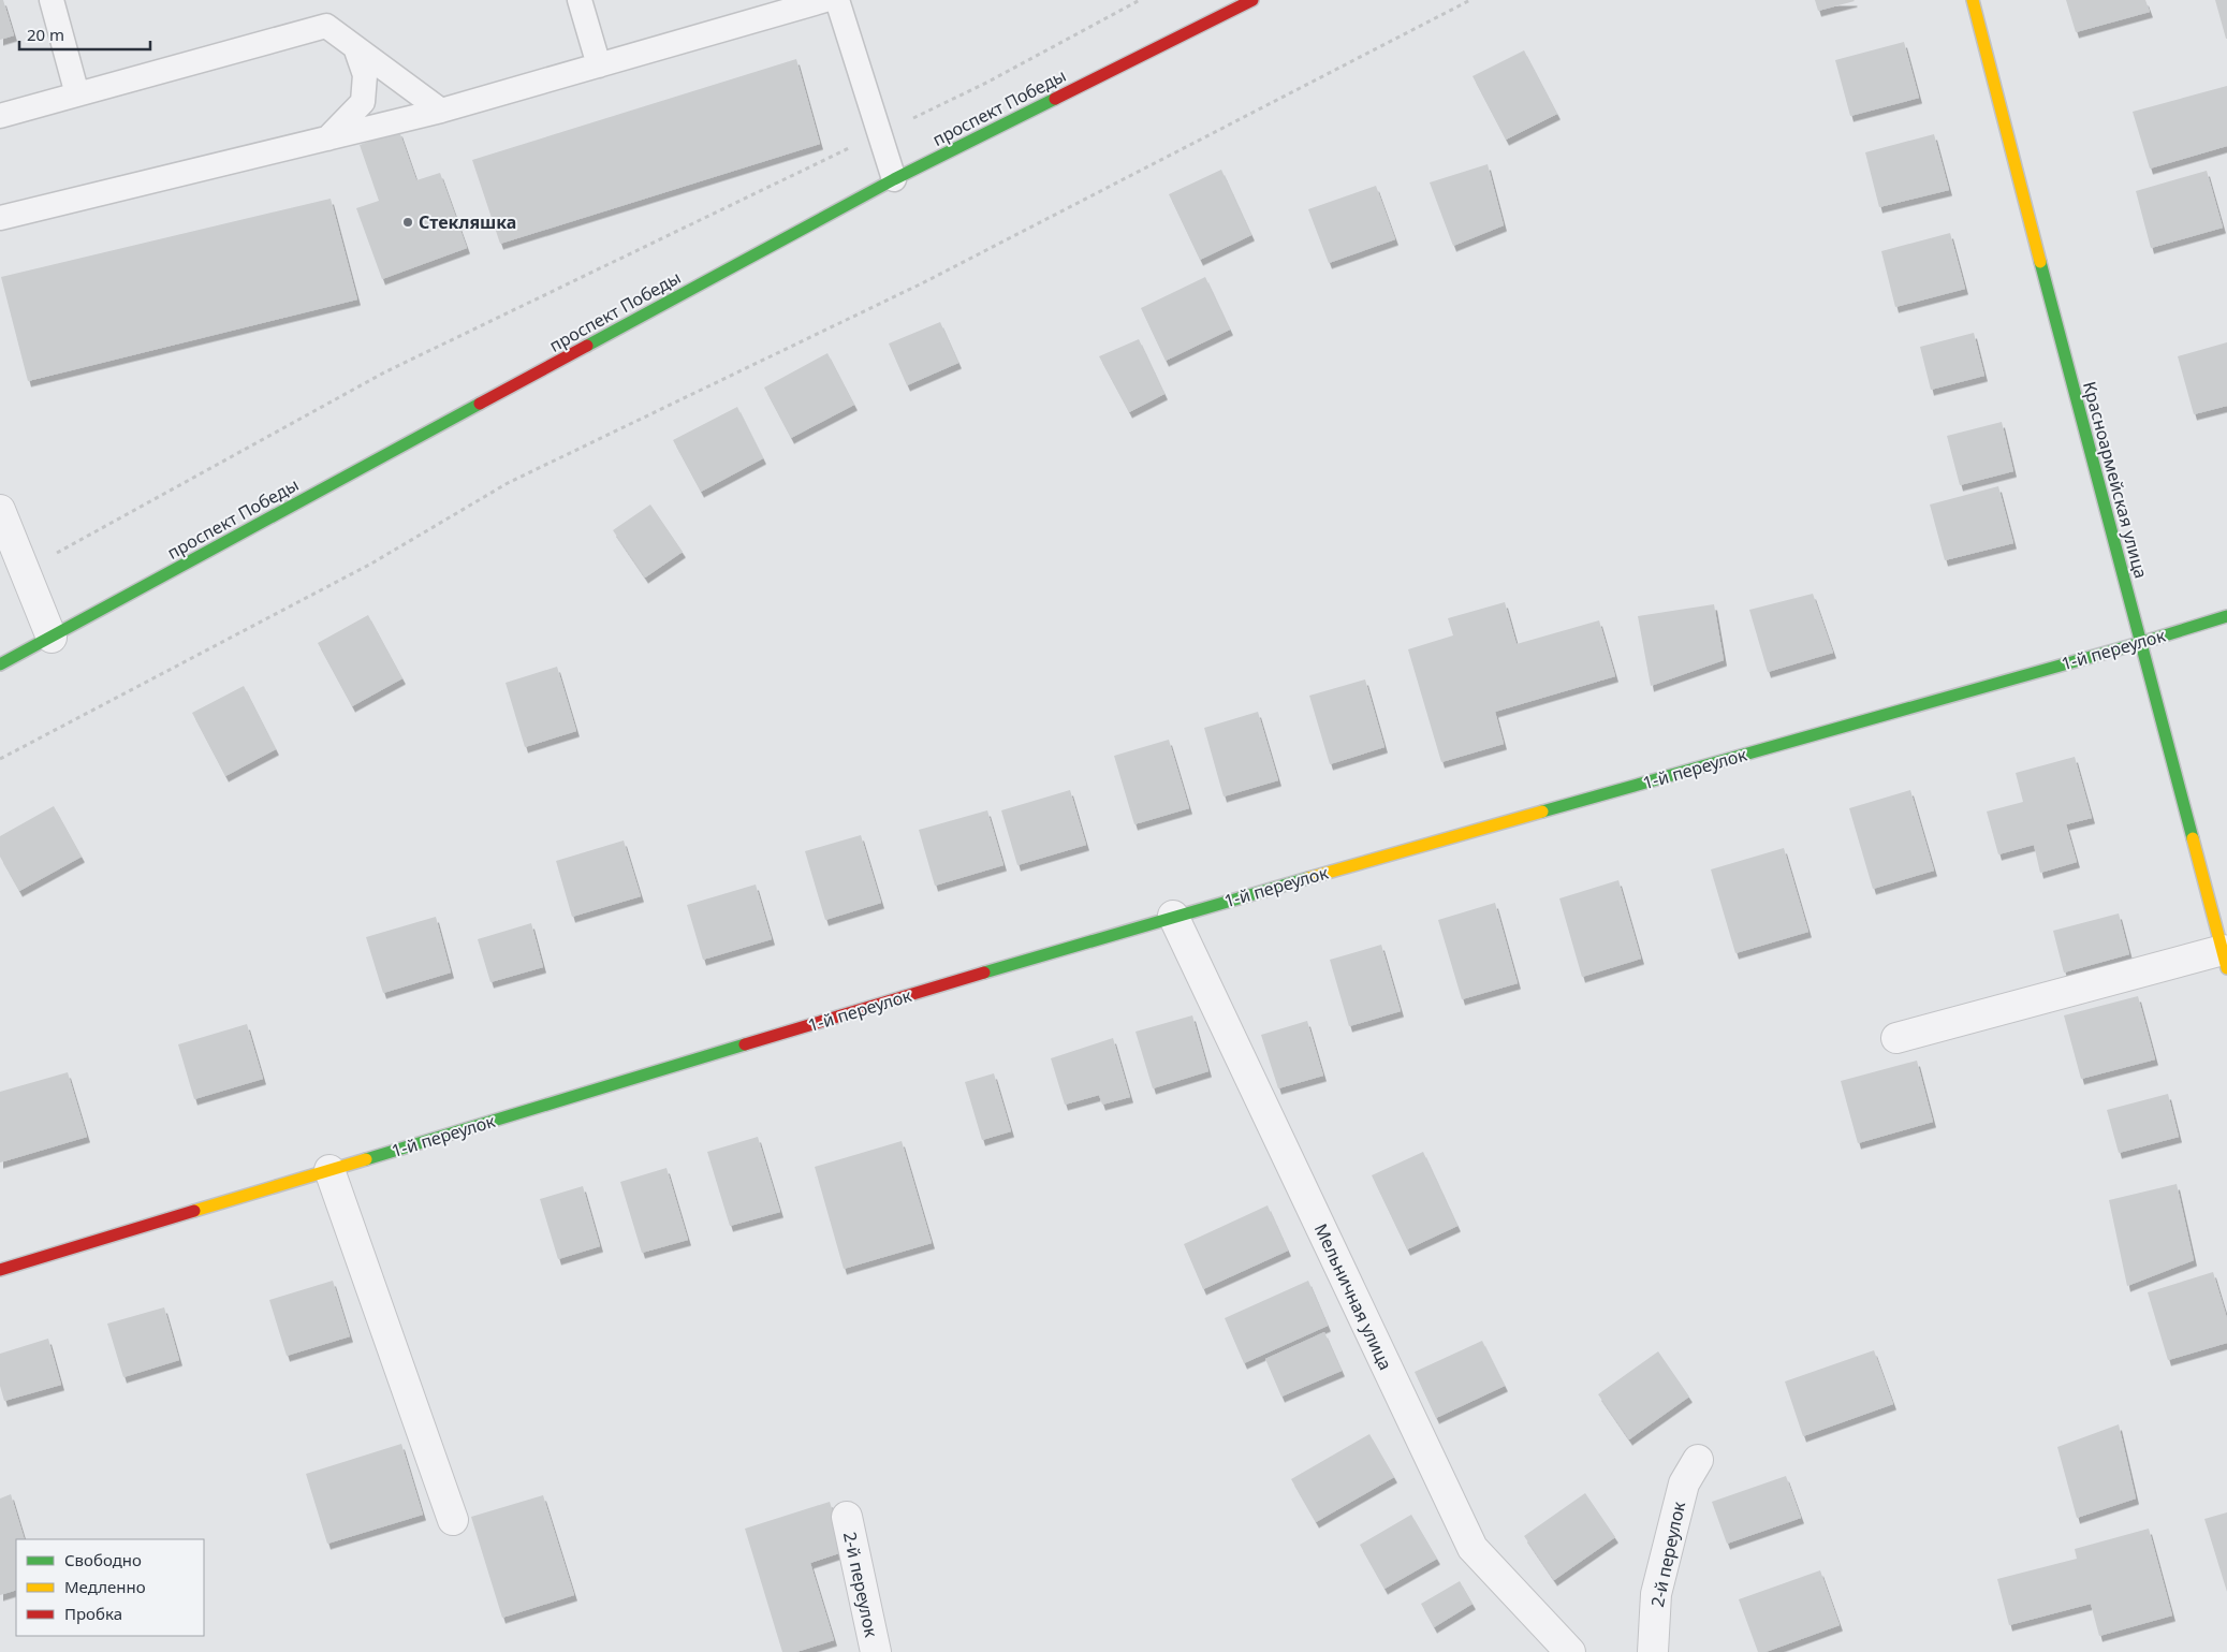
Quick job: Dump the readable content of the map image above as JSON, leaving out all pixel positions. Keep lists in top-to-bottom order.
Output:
{
  "streets": {
    "street": [
      "проспект Победы",
      "Красноармейская улица",
      "1-й переулок",
      "Мельничная улица",
      "2-й переулок"
    ]
  },
  "crossings": [
    ["Красноармейская улица", "1-й переулок"],
    ["1-й переулок", "Мельничная улица"]
  ],
  "places": ["Стекляшка"],
  "legend": ["Свободно", "Медленно", "Пробка"],
  "scale_bar": "20 m"
}
